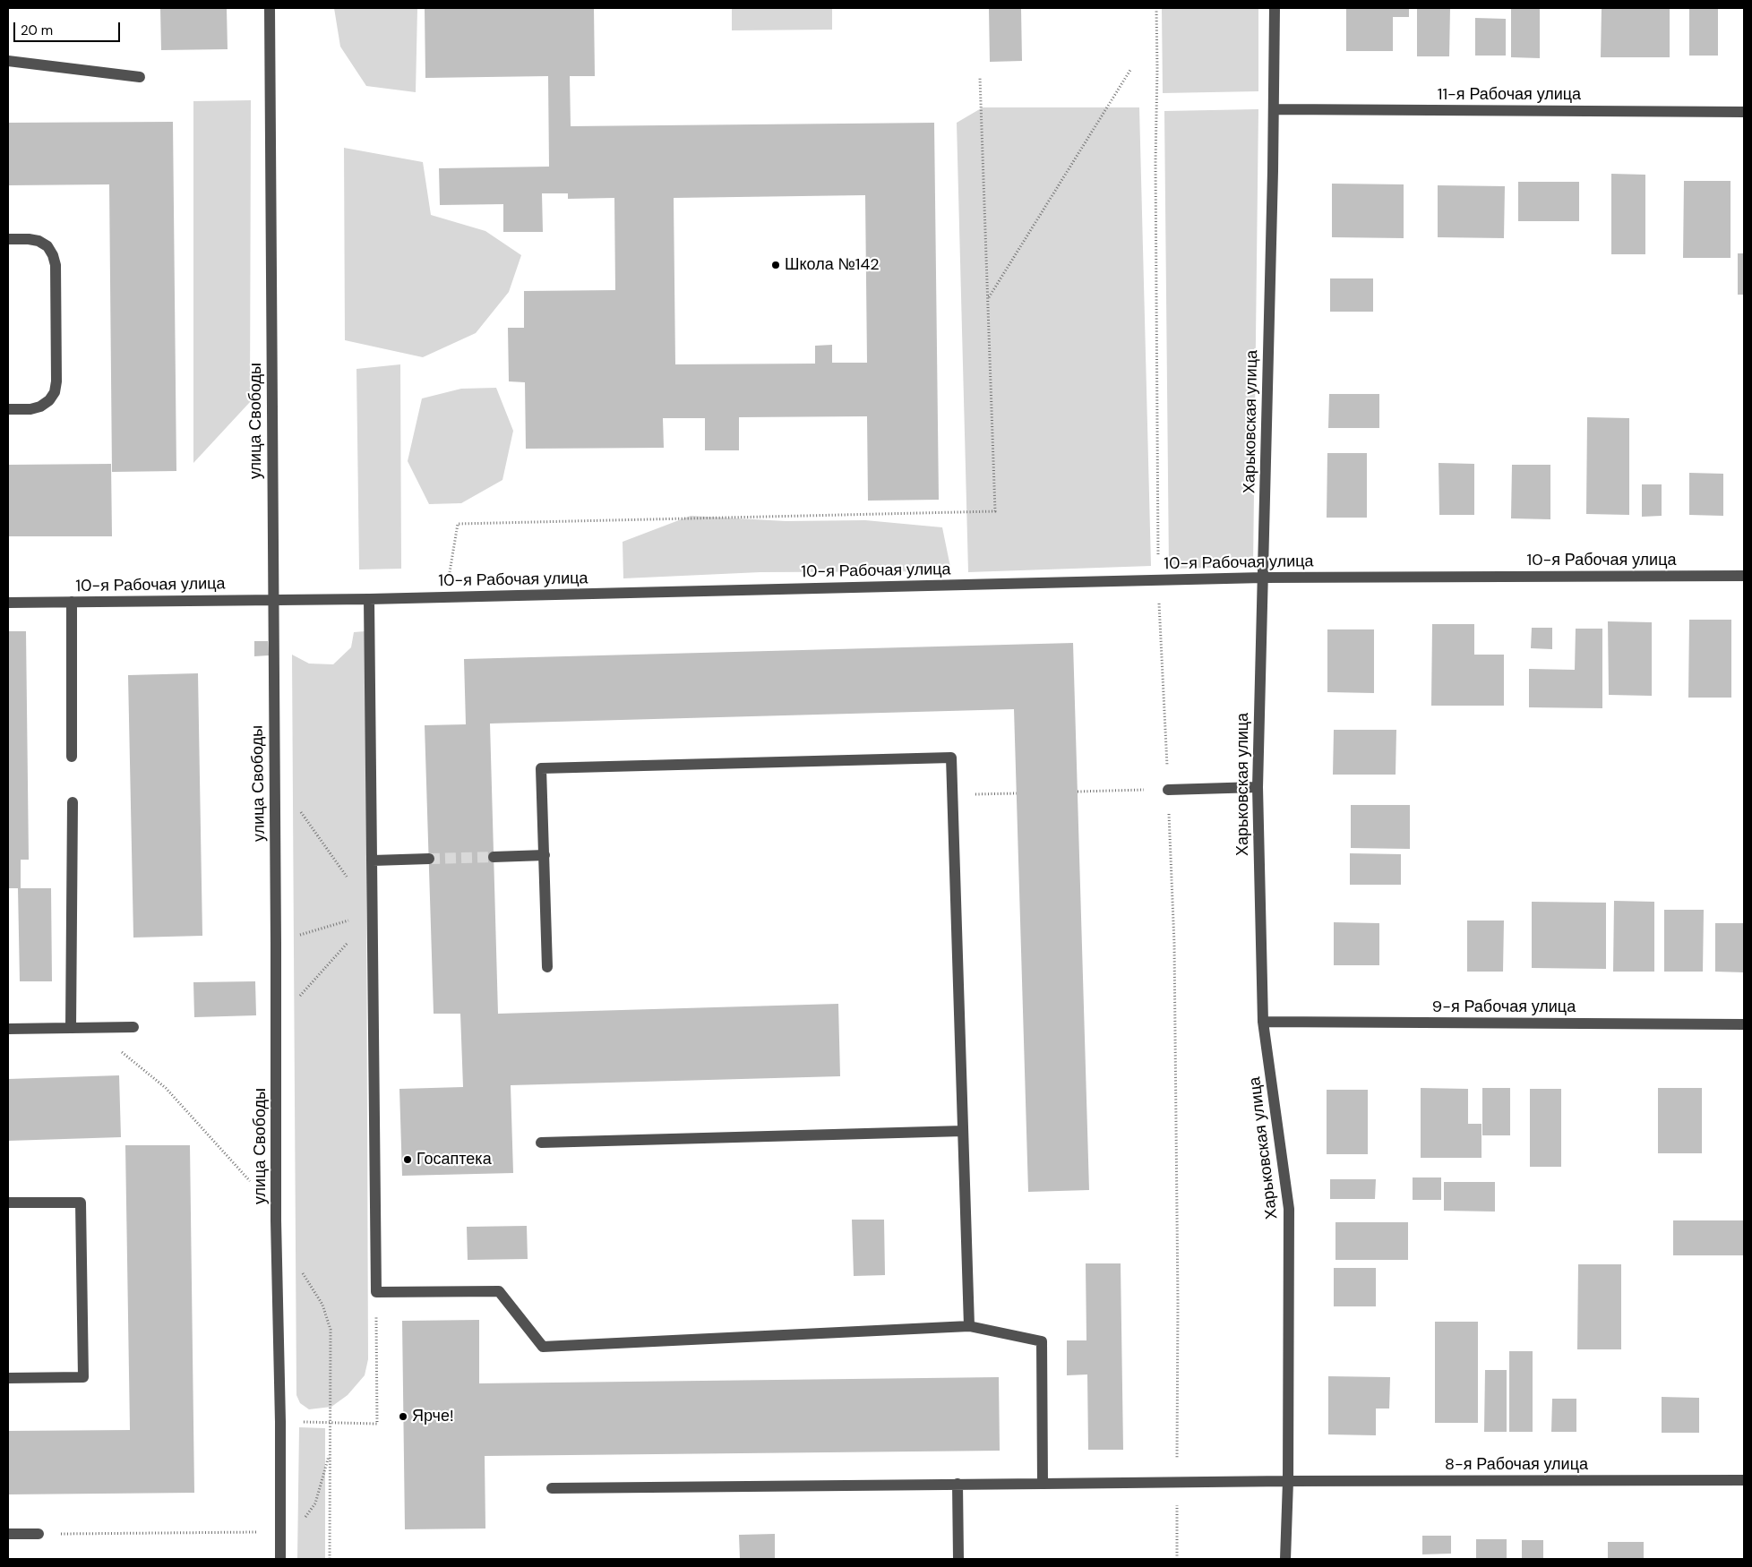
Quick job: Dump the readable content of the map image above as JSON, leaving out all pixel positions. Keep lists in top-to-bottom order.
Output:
{
  "streets": {
    "street": [
      "11-я Рабочая улица",
      "улица Свободы",
      "Харьковская улица",
      "10-я Рабочая улица",
      "9-я Рабочая улица",
      "8-я Рабочая улица"
    ]
  },
  "crossings": [
    ["11-я Рабочая улица", "Харьковская улица"],
    ["улица Свободы", "10-я Рабочая улица"],
    ["Харьковская улица", "10-я Рабочая улица"],
    ["Харьковская улица", "9-я Рабочая улица"],
    ["Харьковская улица", "8-я Рабочая улица"]
  ],
  "places": ["Школа №142", "Госаптека", "Ярче!"],
  "scale_bar": "20 m"
}
